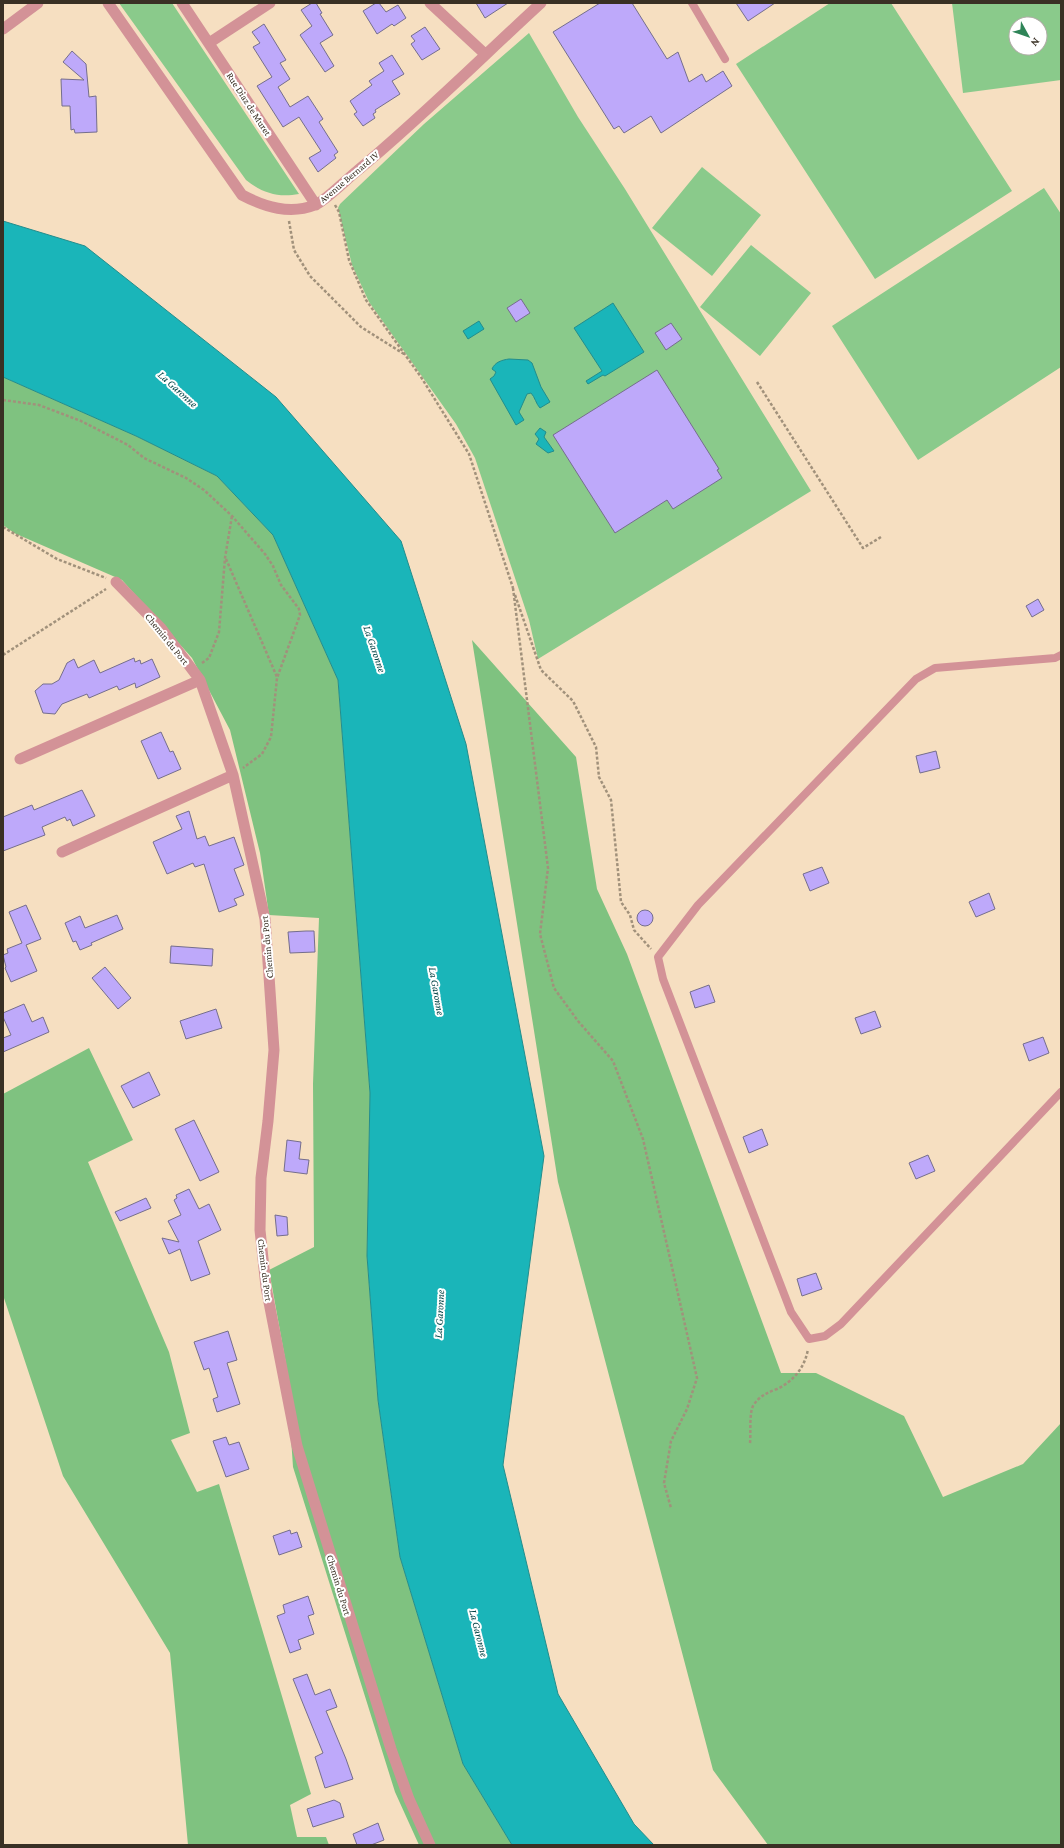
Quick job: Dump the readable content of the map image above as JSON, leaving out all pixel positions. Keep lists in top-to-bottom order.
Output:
{
  "streets": {
    "street": ["Rue Diaz de Muret", "Avenue Bernard IV", "Chemin du Port"]
  },
  "crossings": [
    ["Rue Diaz de Muret", "Avenue Bernard IV"]
  ],
  "water": ["La Garonne"],
  "north": "bottom right"
}
